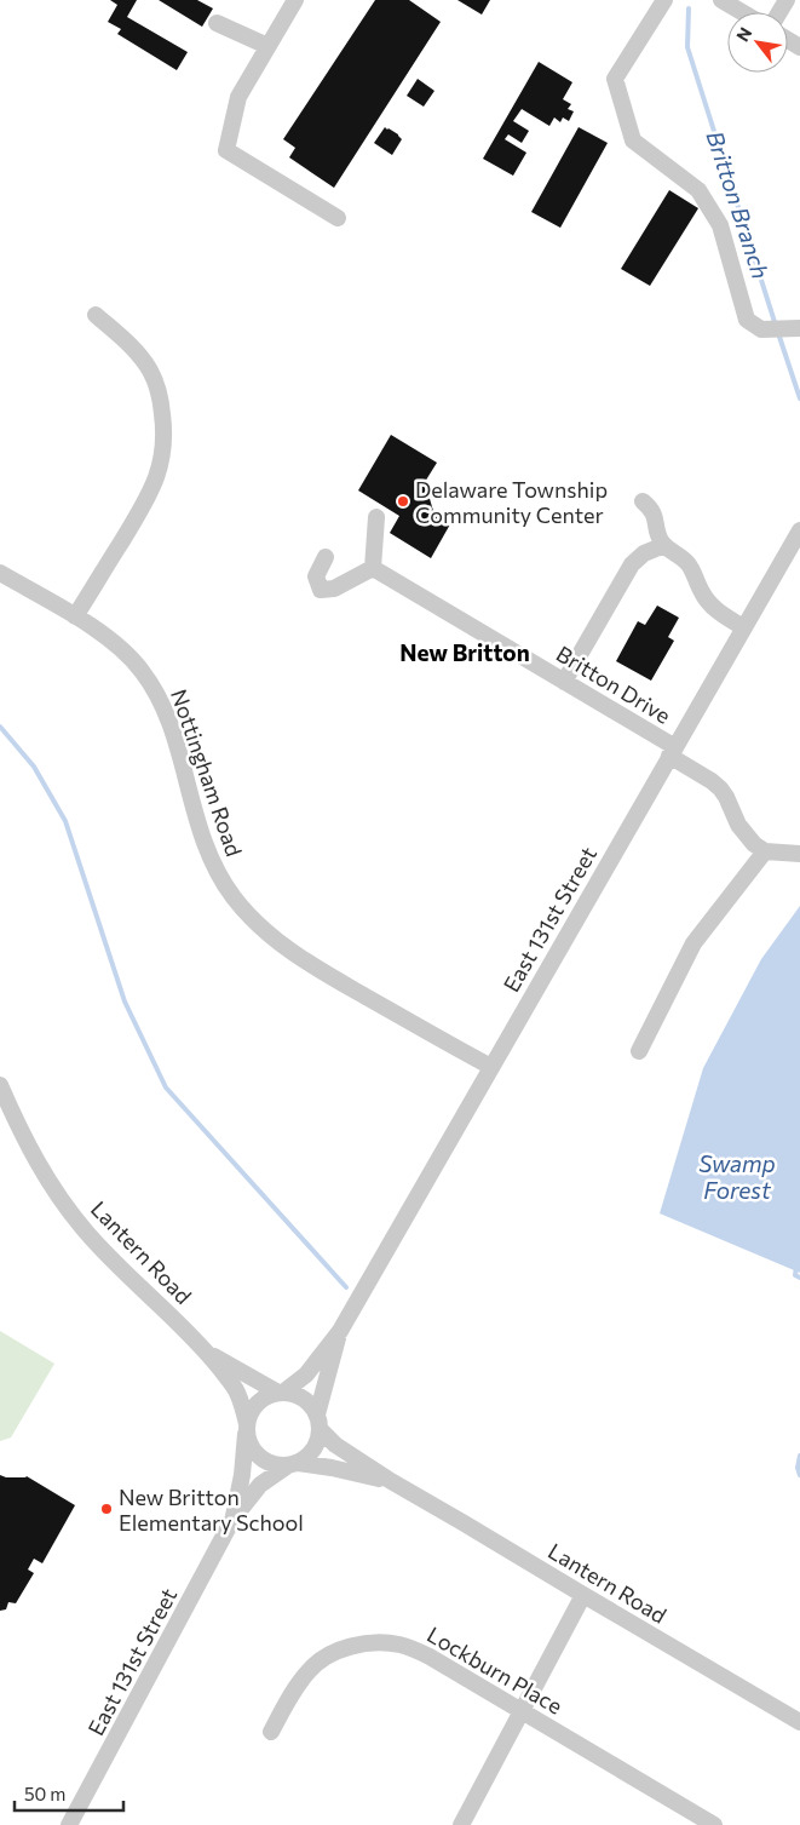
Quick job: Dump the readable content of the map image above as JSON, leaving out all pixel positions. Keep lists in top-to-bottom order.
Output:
{
  "streets": {
    "street": [
      "Britton Drive",
      "Nottingham Road",
      "East 131st Street",
      "Lantern Road",
      "Lockburn Place"
    ]
  },
  "crossings": [
    ["Britton Drive", "East 131st Street"],
    ["Nottingham Road", "East 131st Street"],
    ["East 131st Street", "Lantern Road"]
  ],
  "districts": ["New Britton"],
  "water": ["Britton Branch", "Swamp Forest"],
  "places": ["Delaware Township Community Center", "New Britton Elementary School"],
  "scale_bar": "50 m",
  "north": "top left"
}
